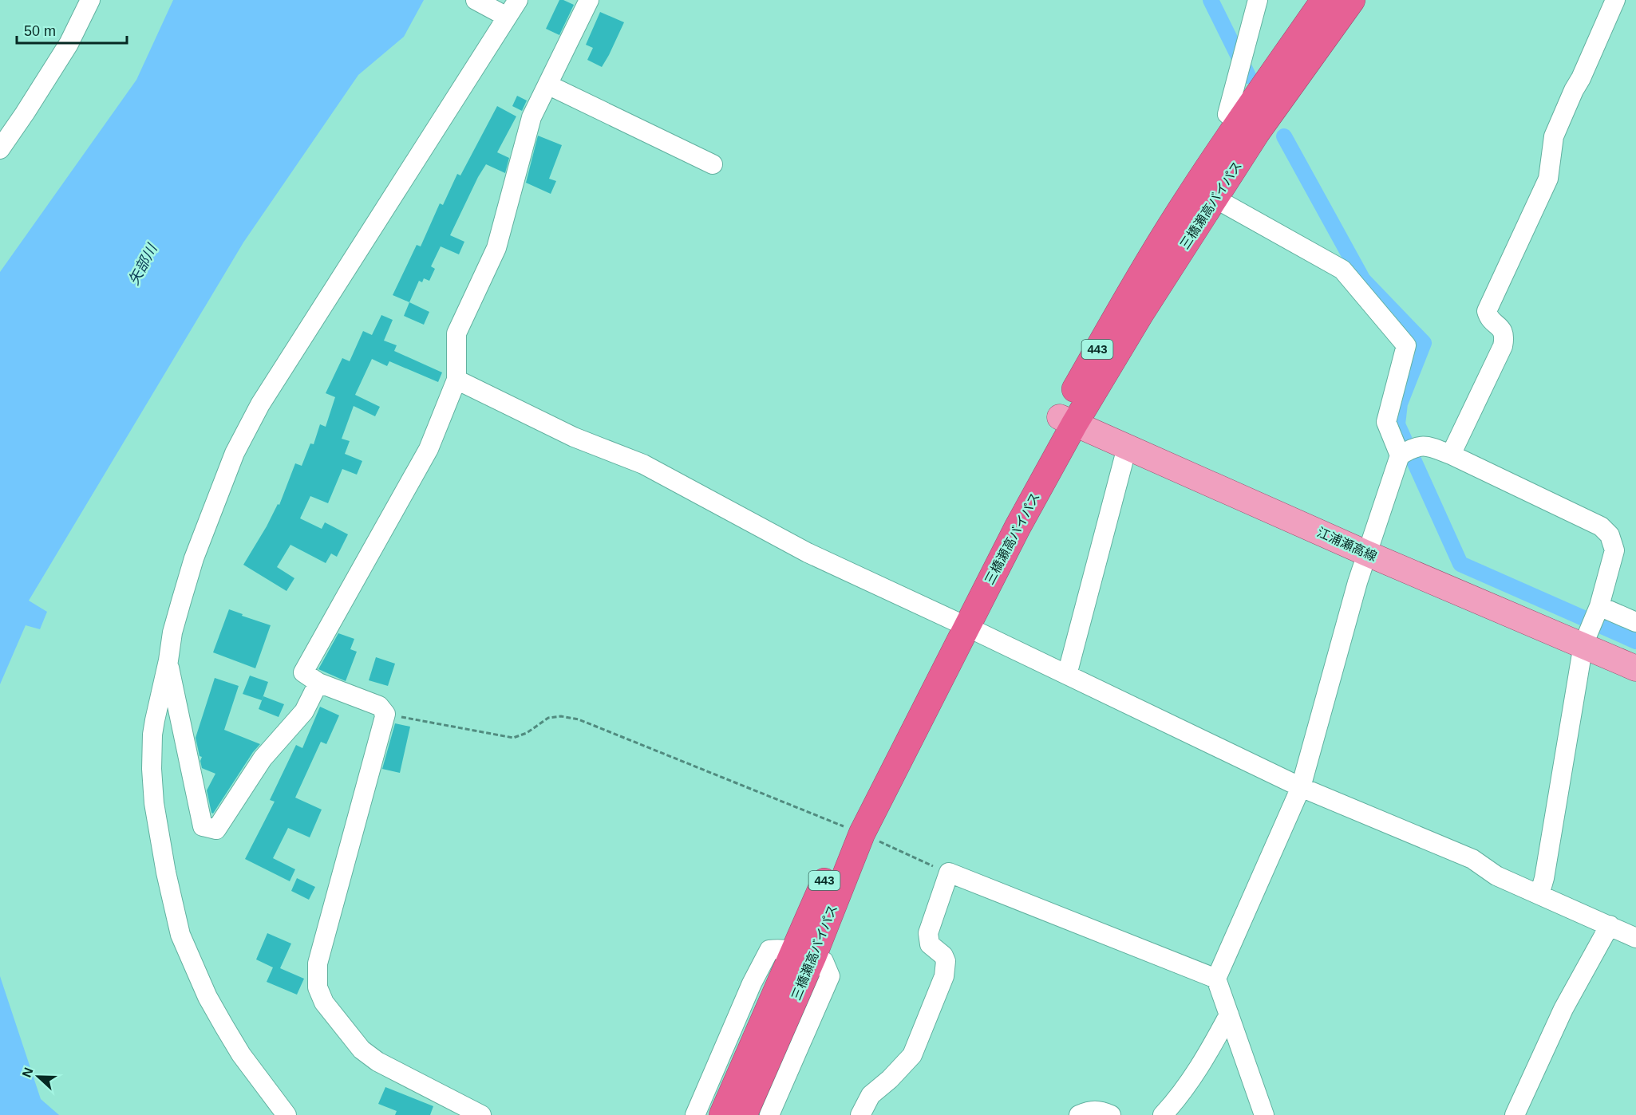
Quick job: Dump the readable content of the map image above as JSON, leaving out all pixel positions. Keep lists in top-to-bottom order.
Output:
{
  "streets": {
    "highway": ["三橋瀬高バイパス", "443"],
    "main road": ["江浦瀬高線"]
  },
  "crossings": [
    ["三橋瀬高バイパス", "江浦瀬高線"]
  ],
  "water": ["矢部川"],
  "scale_bar": "50 m",
  "north": "left"
}
